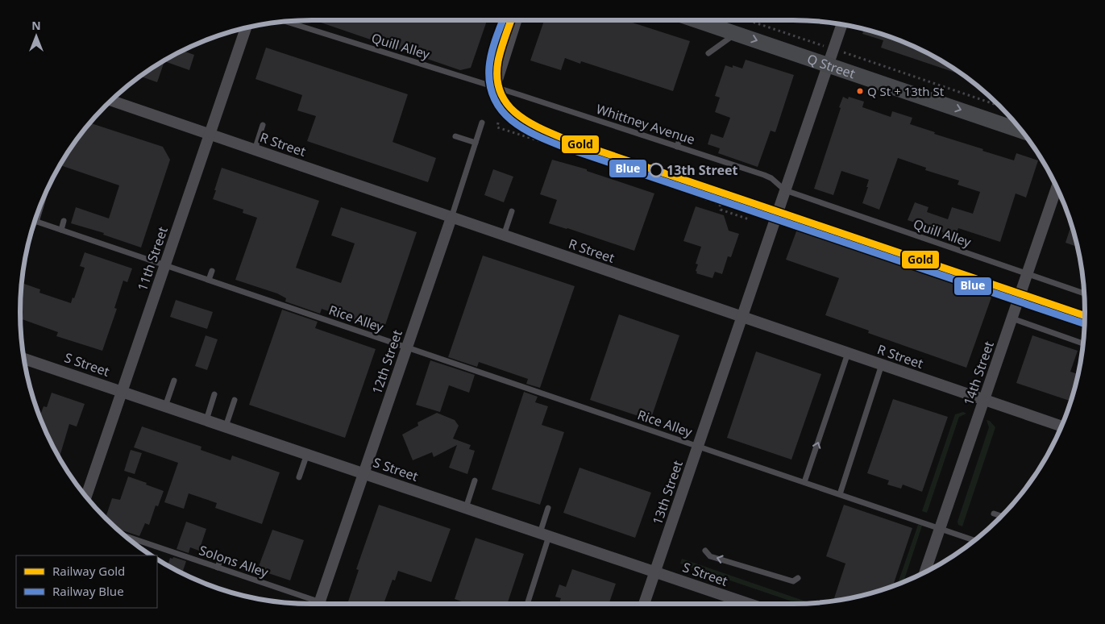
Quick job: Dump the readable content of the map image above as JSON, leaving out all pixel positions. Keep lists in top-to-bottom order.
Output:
{
  "streets": {
    "main road": ["Q Street"],
    "street": [
      "R Street",
      "11th Street",
      "12th Street",
      "S Street",
      "14th Street",
      "13th Street"
    ],
    "lane": [
      "Quill Alley",
      "Whittney Avenue",
      "Rice Alley",
      "Solons Alley"
    ]
  },
  "crossings": [
    ["Quill Alley", "Whittney Avenue"],
    ["Quill Alley", "14th Street"],
    ["Quill Alley", "13th Street"],
    ["Q Street", "13th Street"],
    ["Whittney Avenue", "13th Street"],
    ["R Street", "11th Street"],
    ["R Street", "12th Street"],
    ["R Street", "14th Street"],
    ["R Street", "13th Street"],
    ["11th Street", "Rice Alley"],
    ["11th Street", "S Street"],
    ["Rice Alley", "12th Street"],
    ["Rice Alley", "14th Street"],
    ["Rice Alley", "13th Street"],
    ["12th Street", "S Street"],
    ["S Street", "13th Street"]
  ],
  "one_way": ["Q Street"],
  "places": ["Q St + 13th St", "13th Street"],
  "lines": ["rail line Gold", "rail line Blue"],
  "legend": ["Railway Gold", "Railway Blue"],
  "north": "top"
}
